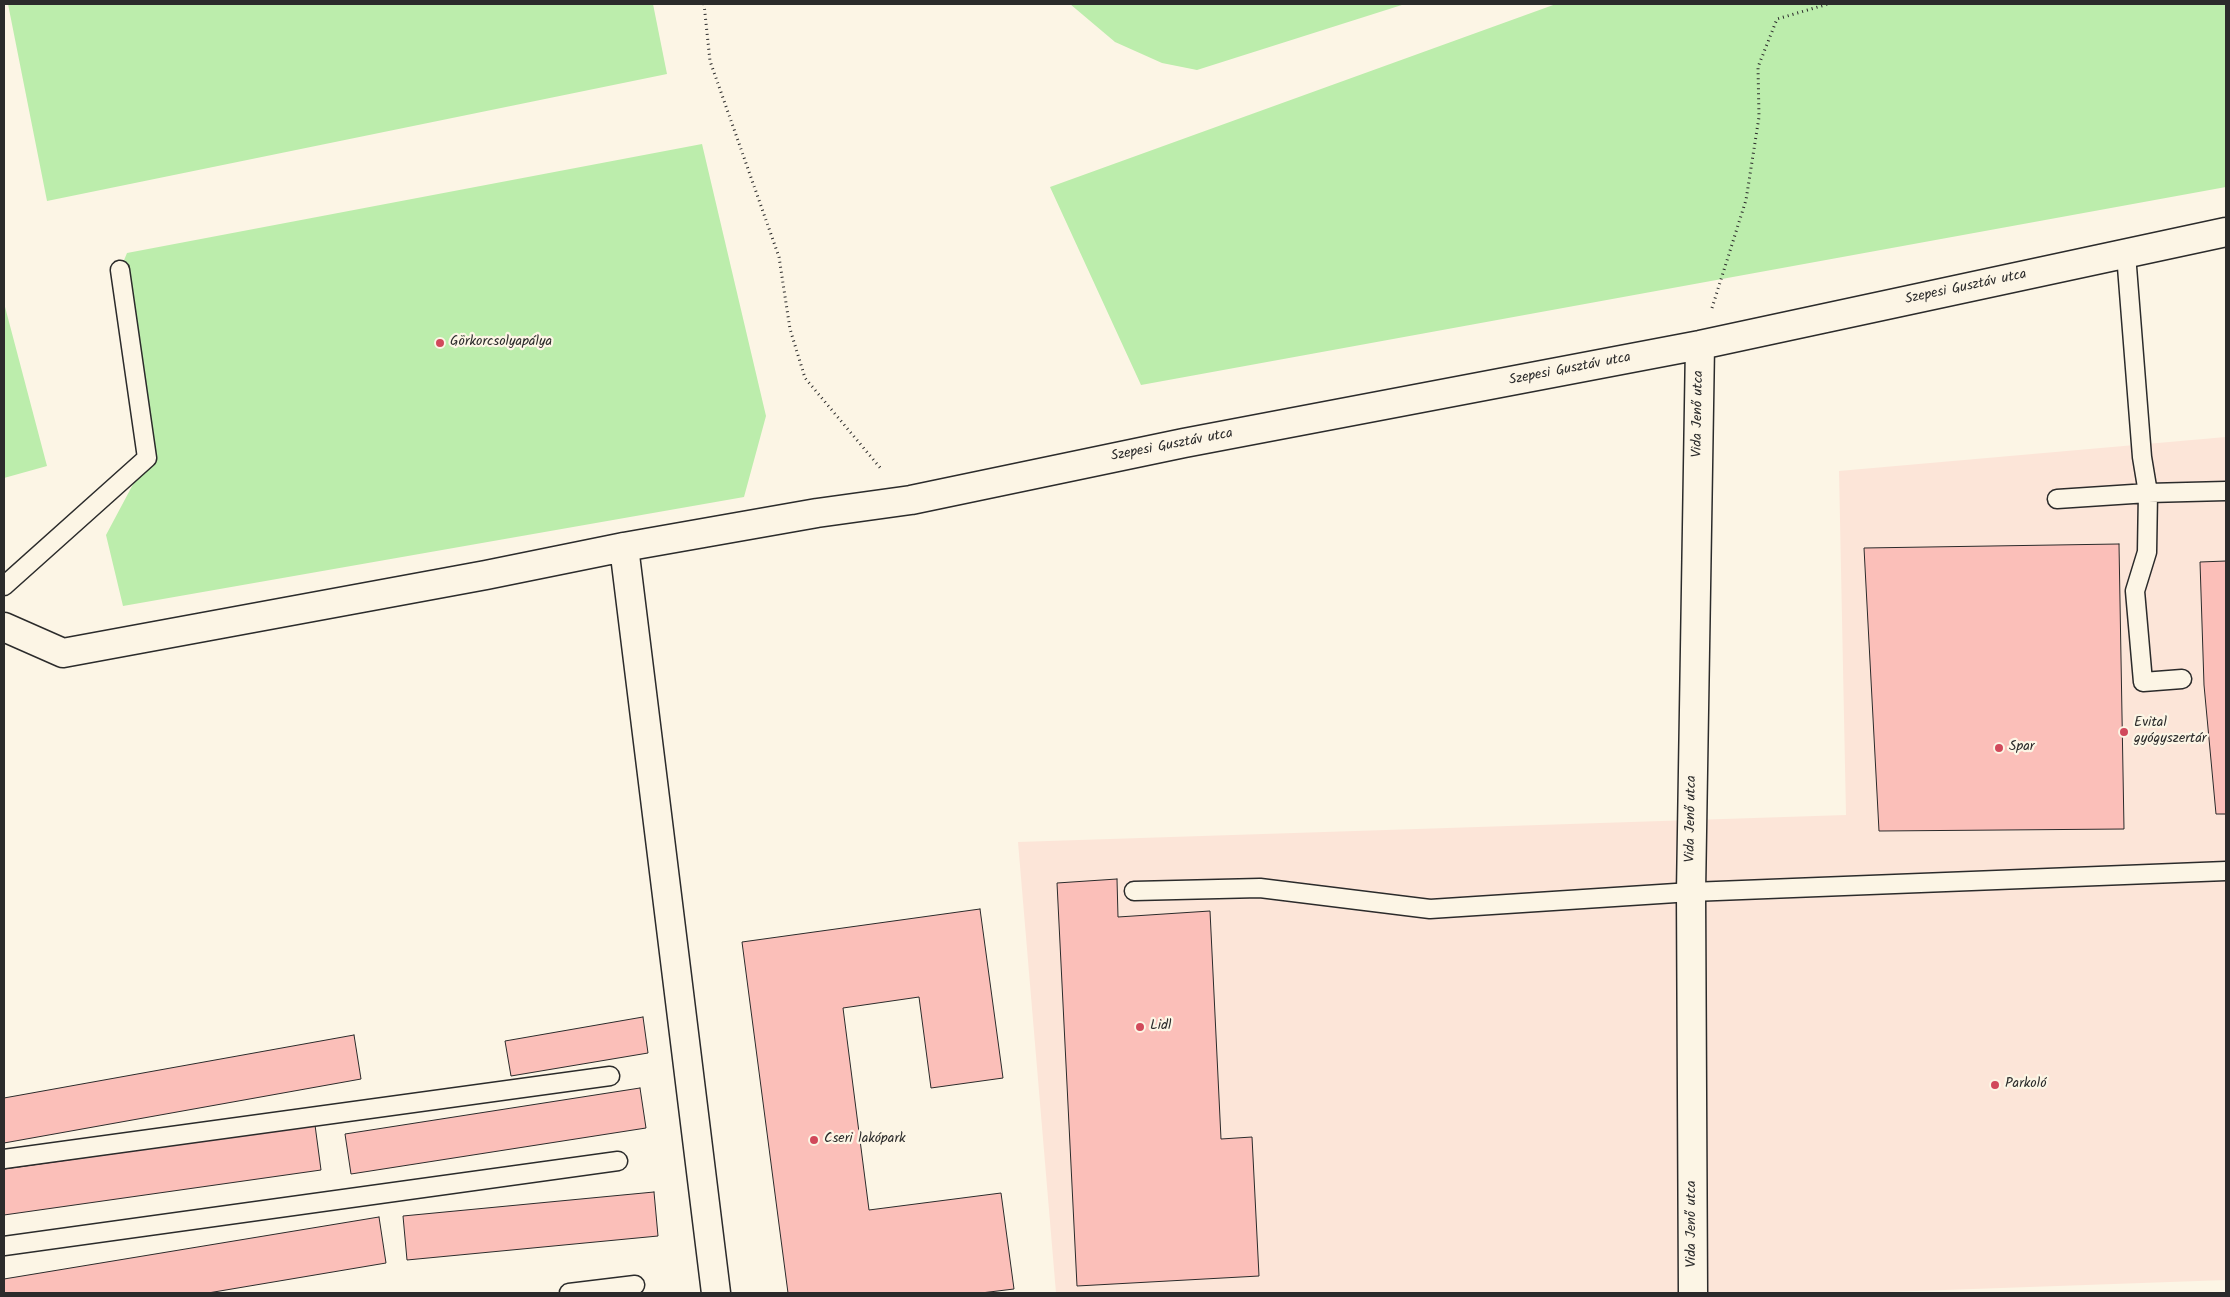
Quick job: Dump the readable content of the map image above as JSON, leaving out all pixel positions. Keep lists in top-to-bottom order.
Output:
{
  "streets": {
    "street": ["Szepesi Gusztáv utca", "Vida Jenő utca"]
  },
  "crossings": [
    ["Szepesi Gusztáv utca", "Vida Jenő utca"]
  ],
  "places": [
    "Görkorcsolyapálya",
    "Evital gyógyszertár",
    "Spar",
    "Lidl",
    "Parkoló",
    "Cseri lakópark"
  ]
}
